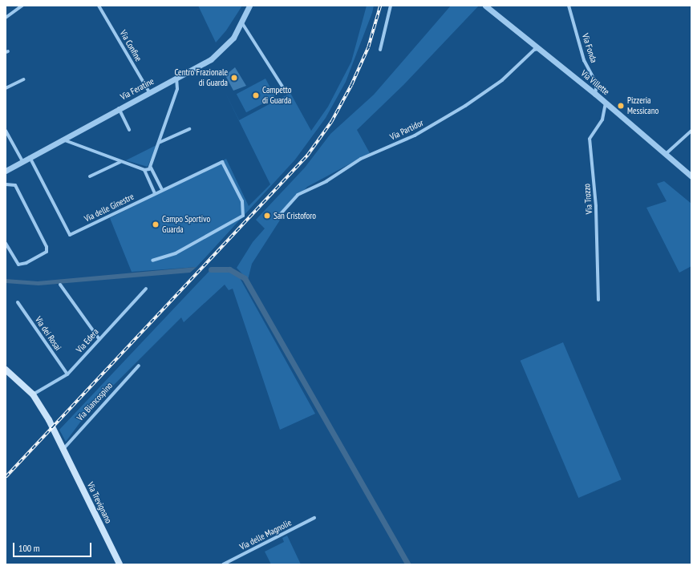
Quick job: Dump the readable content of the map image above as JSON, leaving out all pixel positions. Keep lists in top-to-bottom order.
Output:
{
  "streets": {
    "main road": ["Via Trevignano"],
    "street": [
      "Via Confine",
      "Via Fonda",
      "Via Villette",
      "Via Feratine",
      "Via Partidor",
      "Via Trozzo",
      "Via delle Ginestre",
      "Via dei Rosai",
      "Via Edera",
      "Via Biancospino",
      "Via delle Magnolie"
    ]
  },
  "crossings": [
    ["Via Confine", "Via Feratine"],
    ["Via Fonda", "Via Villette"],
    ["Via Villette", "Via Partidor"],
    ["Via Villette", "Via Trozzo"],
    ["Via Feratine", "Via delle Ginestre"],
    ["Via dei Rosai", "Via Edera"],
    ["Via Edera", "Via Trevignano"],
    ["Via Biancospino", "Via Trevignano"]
  ],
  "places": [
    "Centro Frazionale di Guarda",
    "Campetto di Guarda",
    "Pizzeria Messicano",
    "San Cristoforo",
    "Campo Sportivo Guarda"
  ],
  "scale_bar": "100 m"
}
